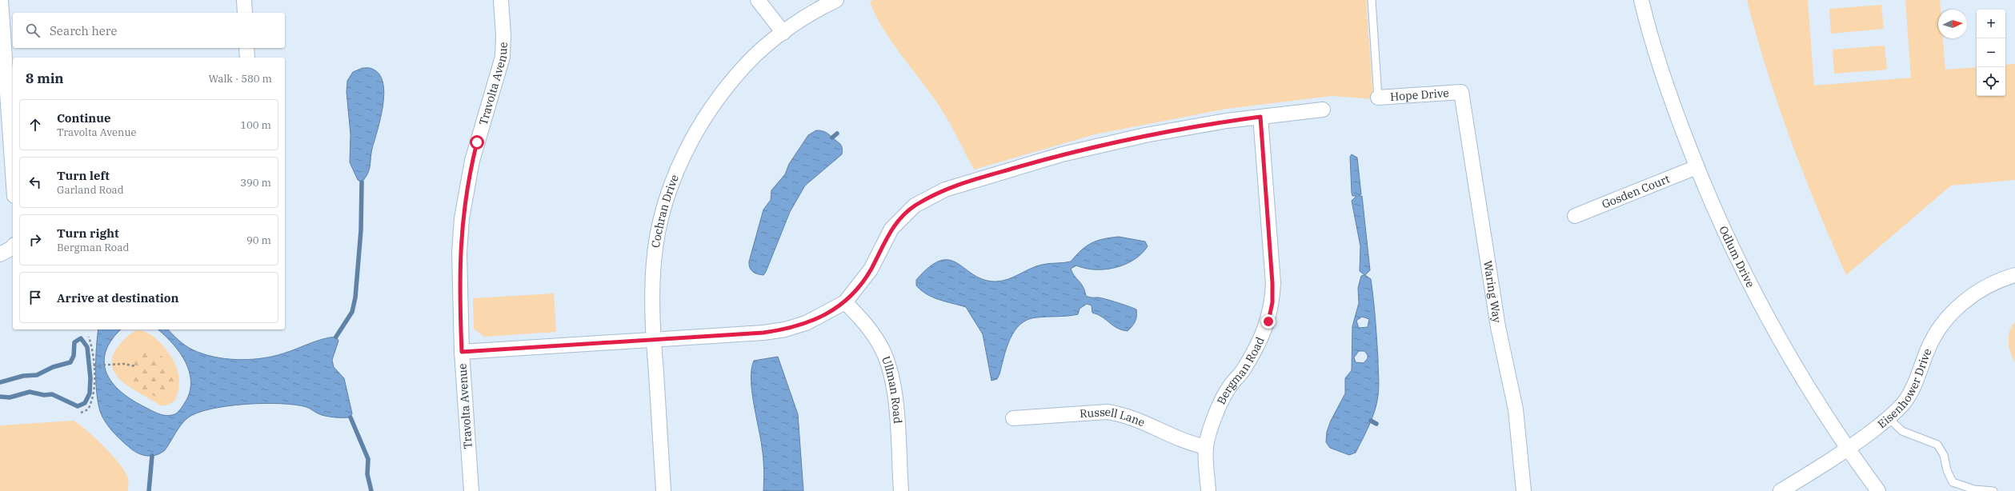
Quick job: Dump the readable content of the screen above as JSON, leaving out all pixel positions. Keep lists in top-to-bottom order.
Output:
{
  "streets": {
    "street": [
      "Travolta Avenue",
      "Hope Drive",
      "Gosden Court",
      "Cochran Drive",
      "Odlum Drive",
      "Waring Way",
      "Bergman Road",
      "Eisenhower Drive",
      "Ullman Road",
      "Russell Lane"
    ]
  },
  "crossings": [
    ["Hope Drive", "Waring Way"],
    ["Gosden Court", "Odlum Drive"],
    ["Odlum Drive", "Eisenhower Drive"],
    ["Bergman Road", "Russell Lane"]
  ],
  "north": "right",
  "page": {
    "map_buttons": ["+", "−"],
    "search": "Search here",
    "heading": ["8 min", "Walk · 580 m"],
    "list": [
      ["Continue", "Travolta Avenue", "100 m"],
      ["Turn left", "Garland Road", "390 m"],
      ["Turn right", "Bergman Road", "90 m"],
      "Arrive at destination"
    ]
  }
}
